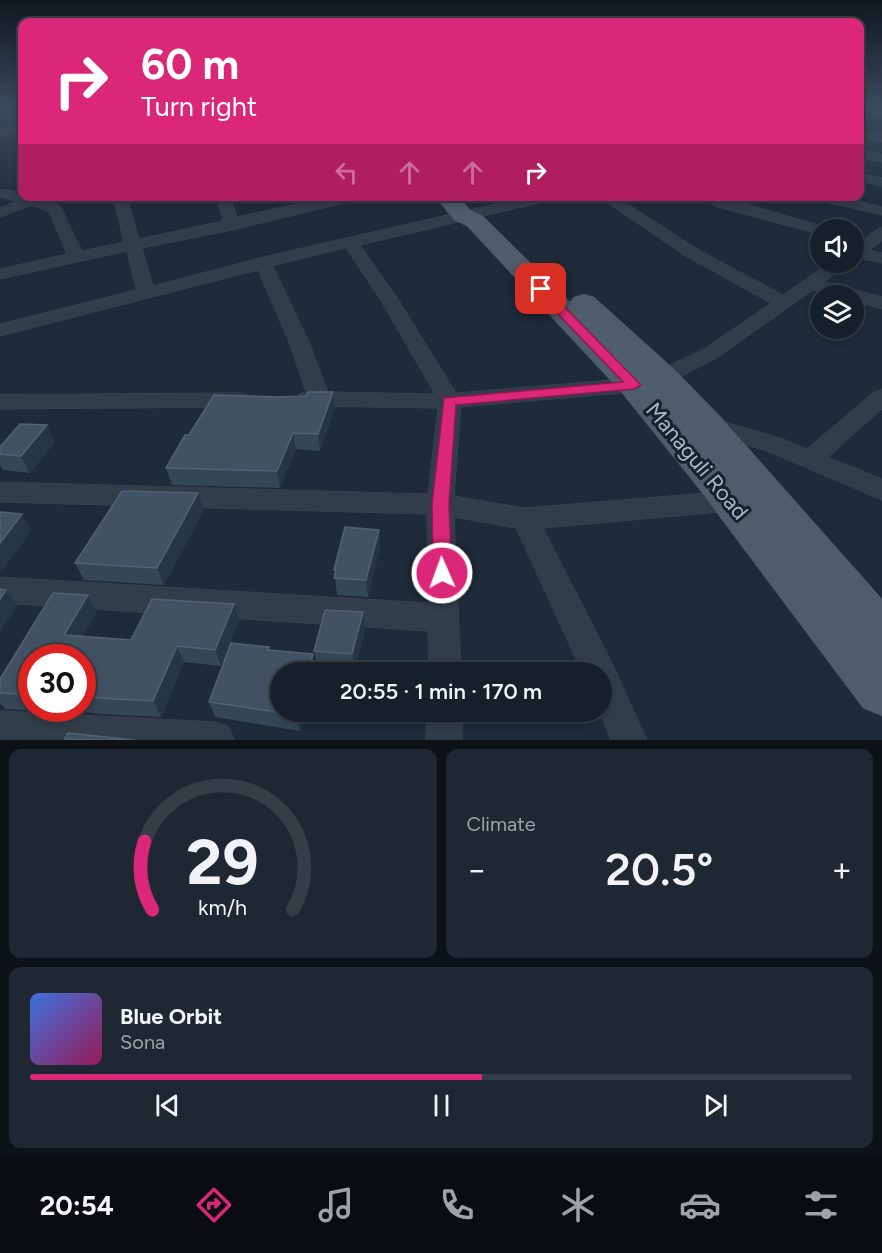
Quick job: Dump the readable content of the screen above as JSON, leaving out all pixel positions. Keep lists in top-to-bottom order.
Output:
{
  "streets": {
    "main road": ["Managuli Road"]
  },
  "page": {
    "turn": ["60 m", "Turn right"],
    "limit": "30",
    "trip": "20:55 · 1 min · 170 m",
    "tile": "Climate",
    "heat": ["−", "20.5°", "+"],
    "song": ["Blue Orbit", "Sona"],
    "tabs": "20:54",
    "gauge": ["29", "km/h"]
  }
}
